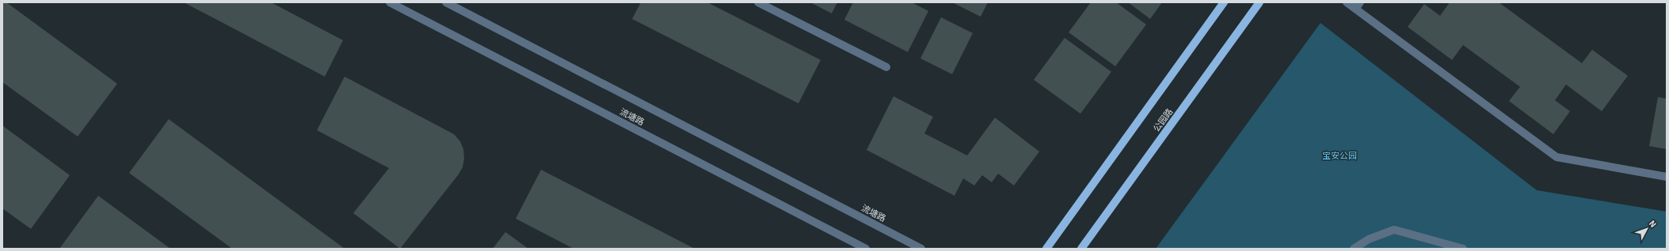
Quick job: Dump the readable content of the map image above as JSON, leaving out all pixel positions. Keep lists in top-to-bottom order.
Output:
{
  "streets": {
    "main road": ["公园路"],
    "street": ["流塘路"]
  },
  "parks": ["宝安公园"],
  "north": "top right"
}
